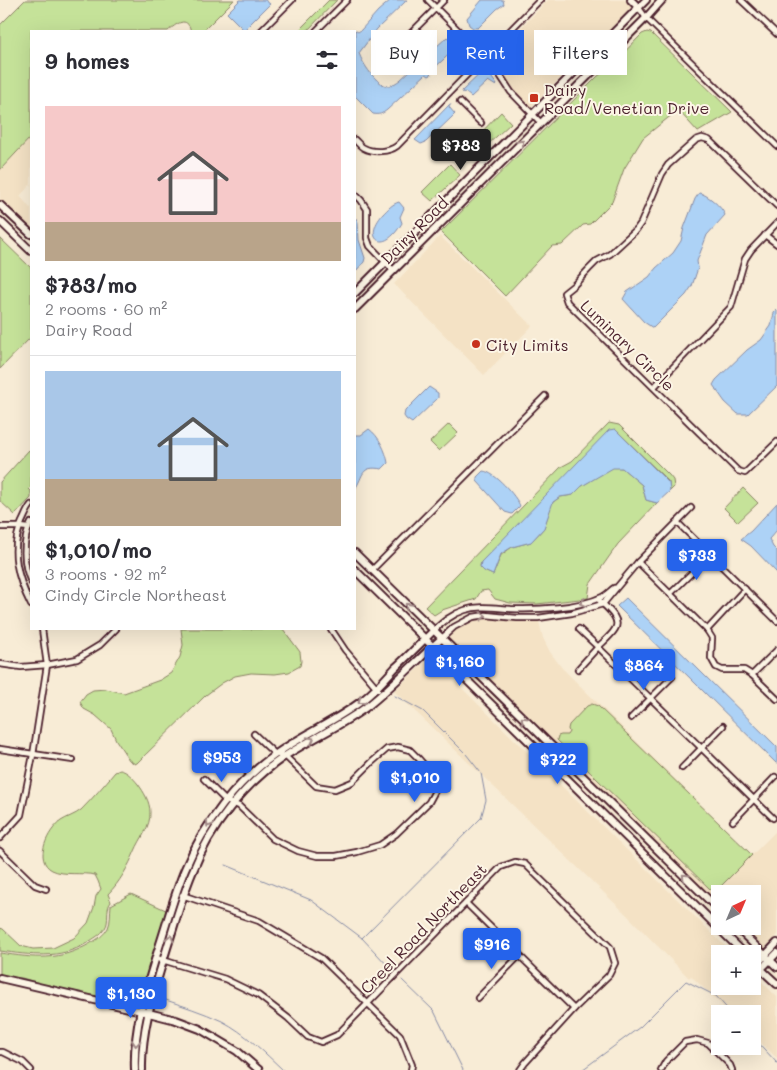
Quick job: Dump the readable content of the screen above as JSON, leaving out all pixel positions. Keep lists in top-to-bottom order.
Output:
{
  "streets": {
    "street": ["Dairy Road", "Luminary Circle", "Creel Road Northeast"]
  },
  "places": {
    "transit": ["Dairy Road/Venetian Drive"],
    "other": ["City Limits"]
  },
  "north": "top right",
  "page": {
    "chip": ["Buy", "Rent", "Filters"],
    "heading": "9 homes",
    "list": [
      {
        "name": "$783/mo",
        "note": "2 rooms · 60 m² · Dairy Road"
      },
      {
        "name": "$1,010/mo",
        "note": "3 rooms · 92 m² · Cindy Circle Northeast"
      }
    ],
    "price": [
      "$783",
      "$733",
      "$1,160",
      "$864",
      "$953",
      "$722",
      "$1,010",
      "$916",
      "$1,130"
    ],
    "map_buttons": ["+", "−"]
  }
}
